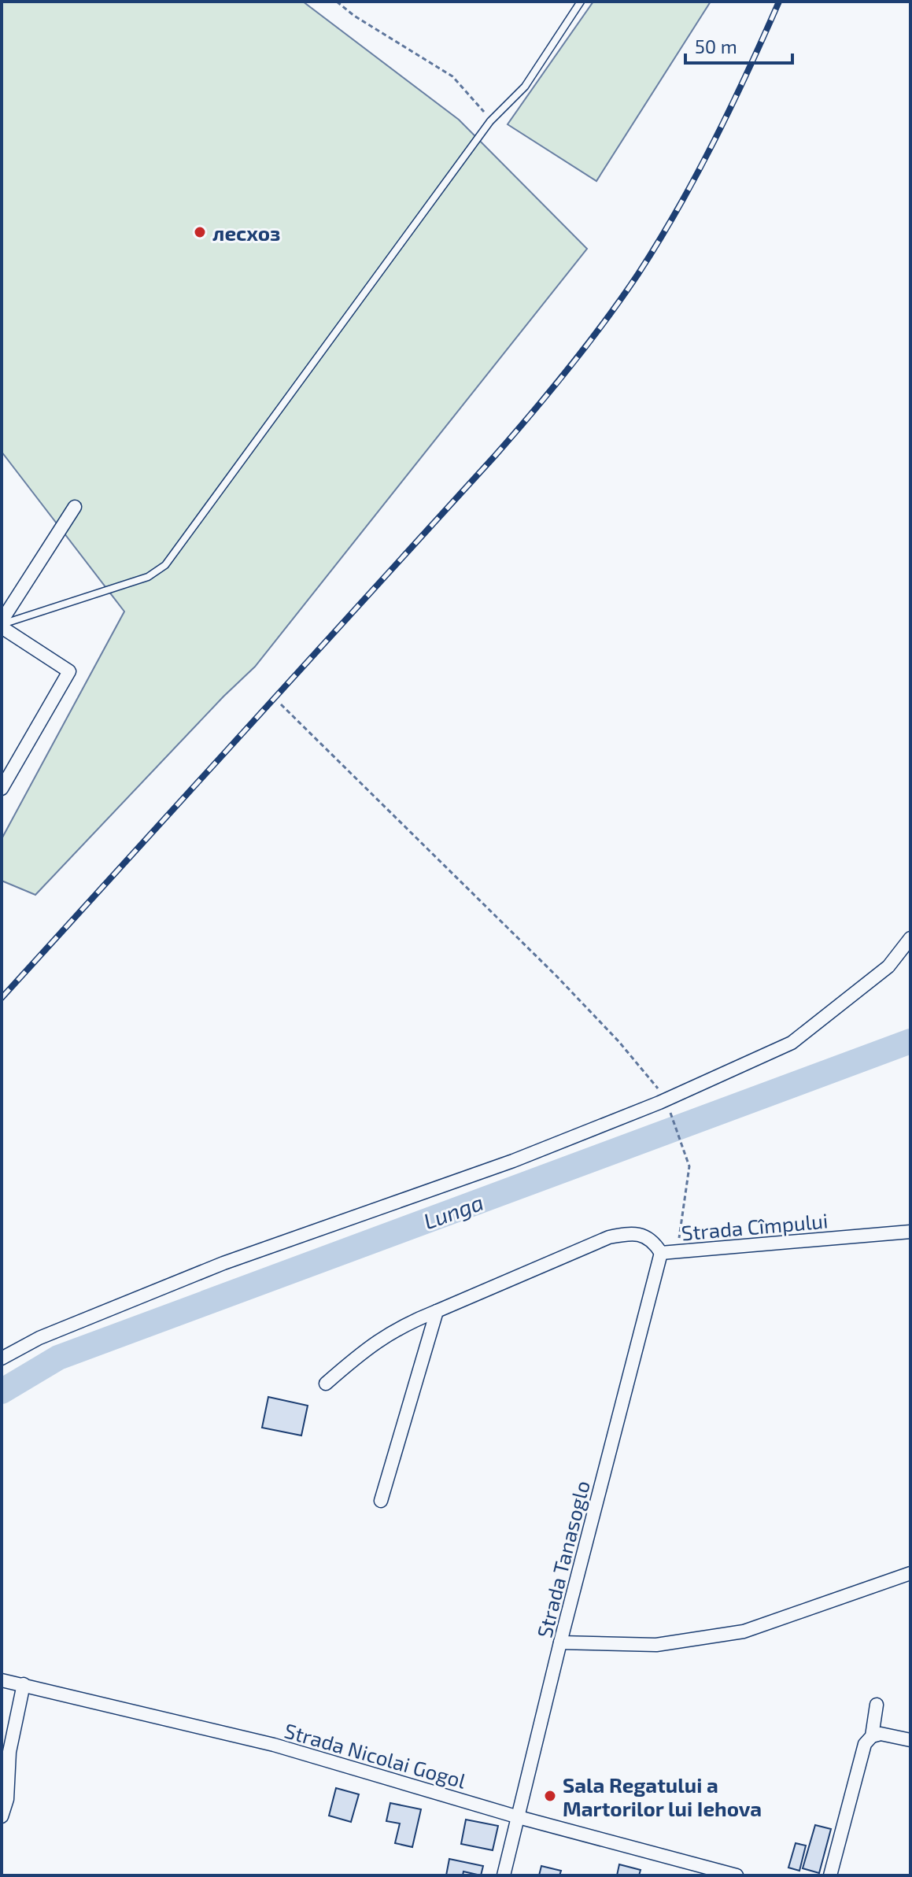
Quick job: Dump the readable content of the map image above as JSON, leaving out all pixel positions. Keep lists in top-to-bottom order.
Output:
{
  "streets": {
    "street": ["Strada Cîmpului", "Strada Tanasoglo", "Strada Nicolai Gogol"]
  },
  "crossings": [
    ["Strada Cîmpului", "Strada Tanasoglo"],
    ["Strada Tanasoglo", "Strada Nicolai Gogol"]
  ],
  "water": ["Lunga"],
  "places": ["лесхоз", "Sala Regatului a Martorilor lui Iehova"],
  "scale_bar": "50 m"
}
